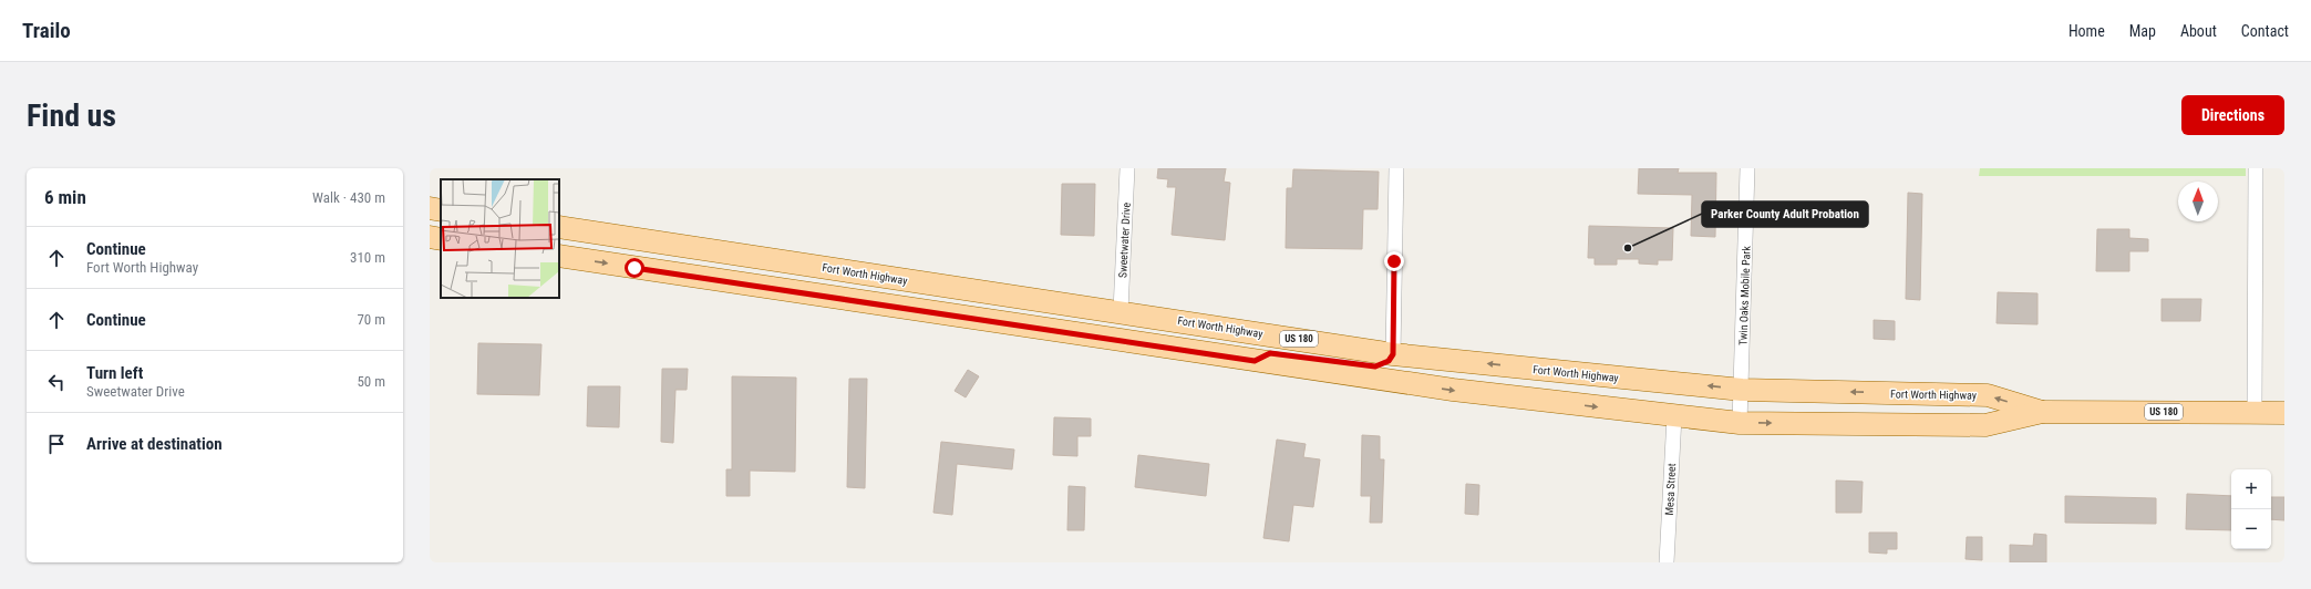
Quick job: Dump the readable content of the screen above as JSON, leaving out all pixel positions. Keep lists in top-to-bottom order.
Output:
{
  "streets": {
    "main road": ["Fort Worth Highway", "US 180"],
    "street": ["Sweetwater Drive", "Twin Oaks Mobile Park", "Mesa Street"]
  },
  "crossings": [
    ["Sweetwater Drive", "Fort Worth Highway"],
    ["Fort Worth Highway", "Twin Oaks Mobile Park"],
    ["Fort Worth Highway", "Mesa Street"]
  ],
  "places": ["Parker County Adult Probation"],
  "north": "top",
  "page": {
    "header": "Trailo",
    "nav": [
      "Home",
      "Map",
      "About",
      "Contact"
    ],
    "buttons": "Directions",
    "title": "Find us",
    "heading": ["6 min", "Walk · 430 m"],
    "list": [
      ["Continue", "Fort Worth Highway", "310 m"],
      ["Continue", "70 m"],
      ["Turn left", "Sweetwater Drive", "50 m"],
      "Arrive at destination"
    ],
    "map_buttons": ["+", "−"]
  }
}
